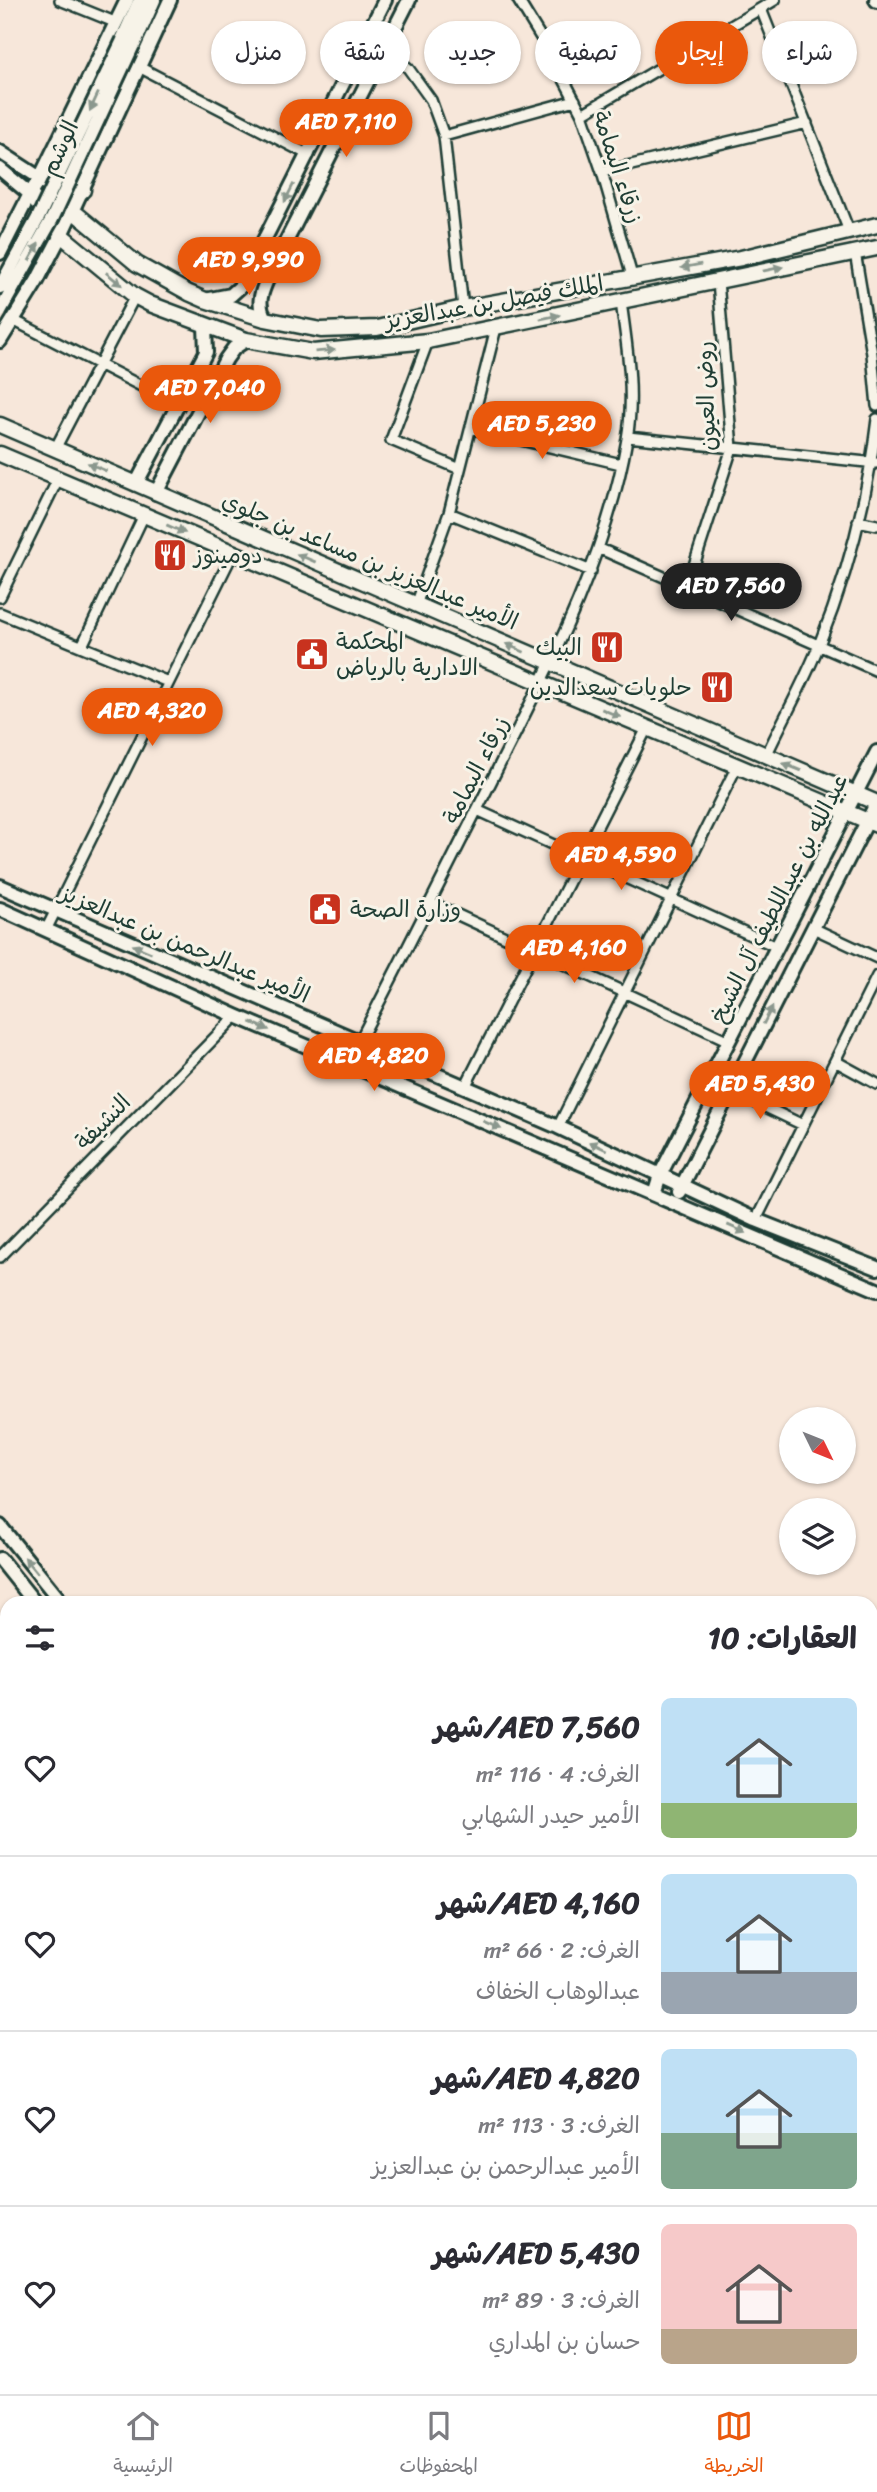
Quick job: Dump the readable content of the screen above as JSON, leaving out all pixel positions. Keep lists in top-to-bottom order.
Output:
{
  "streets": {
    "main road": ["الوشم", "الملك فيصل بن عبدالعزيز", "الأمير عبدالعزيز بن مساعد بن جلوي"],
    "street": [
      "زرقاء اليمامة",
      "روض العيون",
      "عبدالله بن عبداللطيف آل الشيخ",
      "الأمير عبدالرحمن بن عبدالعزيز",
      "النشيفة"
    ]
  },
  "crossings": [
    ["الوشم", "الملك فيصل بن عبدالعزيز"],
    ["زرقاء اليمامة", "الملك فيصل بن عبدالعزيز"],
    ["زرقاء اليمامة", "الأمير عبدالعزيز بن مساعد بن جلوي"],
    ["زرقاء اليمامة", "الأمير عبدالرحمن بن عبدالعزيز"],
    ["الملك فيصل بن عبدالعزيز", "روض العيون"],
    ["الأمير عبدالعزيز بن مساعد بن جلوي", "عبدالله بن عبداللطيف آل الشيخ"],
    ["عبدالله بن عبداللطيف آل الشيخ", "الأمير عبدالرحمن بن عبدالعزيز"],
    ["الأمير عبدالرحمن بن عبدالعزيز", "النشيفة"]
  ],
  "places": {
    "restaurant": ["دومينوز", "البيك", "حلويات سعدالدين"],
    "public building": ["المحكمة الادارية بالرياض", "وزارة الصحة"]
  },
  "north": "bottom right",
  "page": {
    "chip": [
      "شراء",
      "إيجار",
      "تصفية",
      "جديد",
      "شقة",
      "منزل"
    ],
    "price": [
      "AED 7,110",
      "AED 9,990",
      "AED 7,040",
      "AED 5,230",
      "AED 7,560",
      "AED 4,320",
      "AED 4,590",
      "AED 4,160",
      "AED 4,820",
      "AED 5,430"
    ],
    "heading": "العقارات: 10",
    "list": [
      {
        "name": "AED 7,560/شهر",
        "note": "الغرف: 4 · 116 m² · الأمير حيدر الشهابي"
      },
      {
        "name": "AED 4,160/شهر",
        "note": "الغرف: 2 · 66 m² · عبدالوهاب الخفاف"
      },
      {
        "name": "AED 4,820/شهر",
        "note": "الغرف: 3 · 113 m² · الأمير عبدالرحمن بن عبدالعزيز"
      },
      {
        "name": "AED 5,430/شهر",
        "note": "الغرف: 3 · 89 m² · حسان بن المداري"
      }
    ],
    "tabs": ["الخريطة", "المحفوظات", "الرئيسية"]
  }
}
